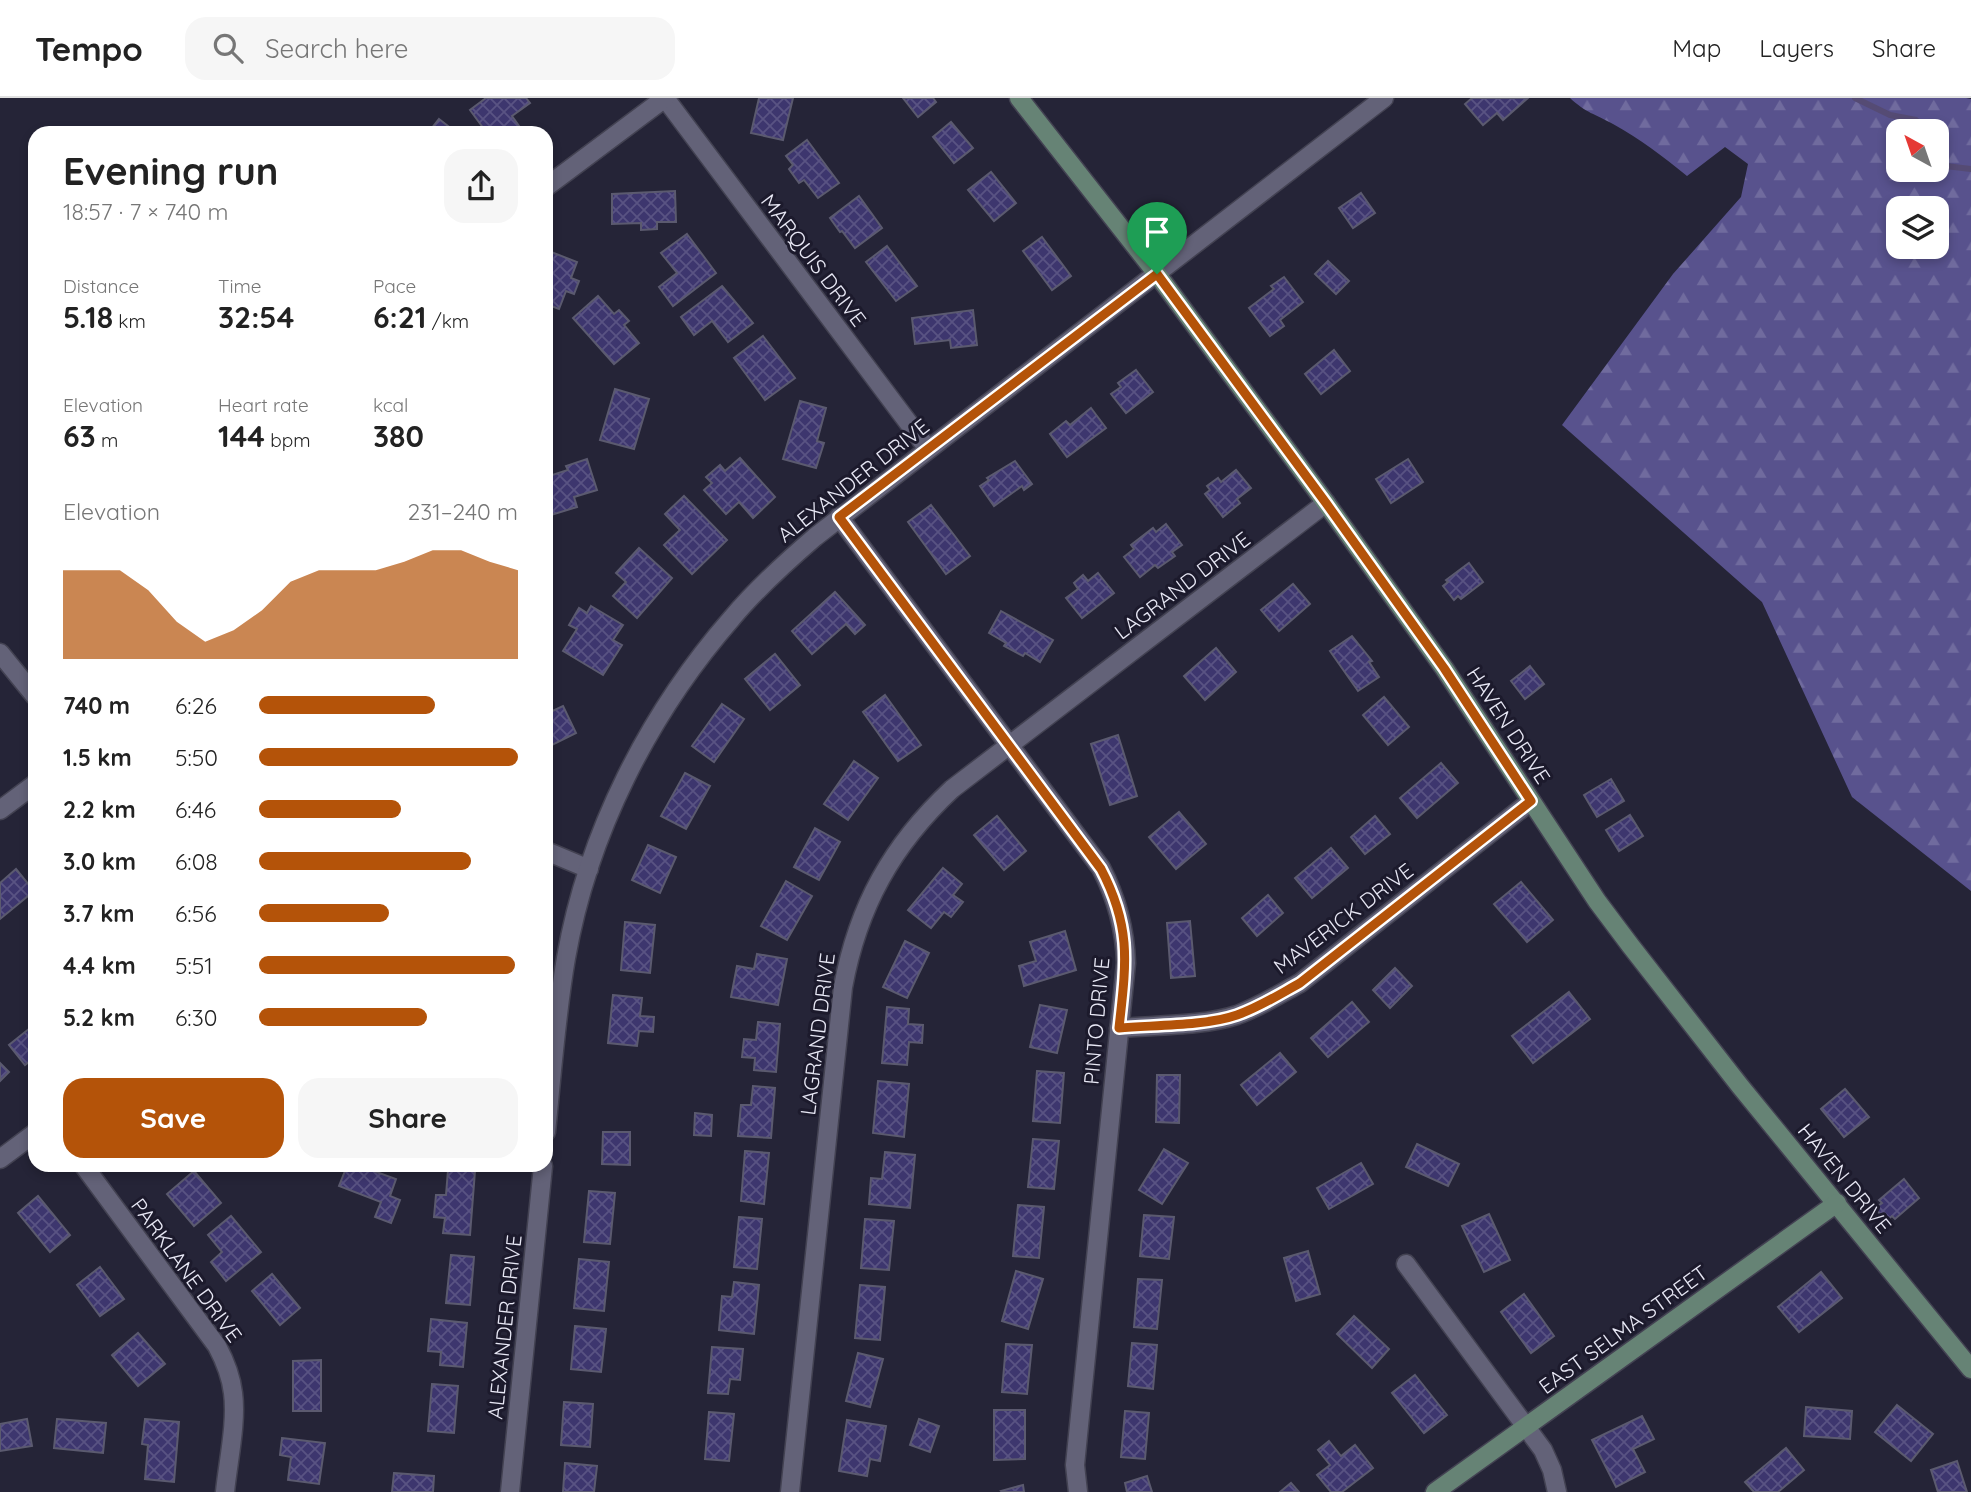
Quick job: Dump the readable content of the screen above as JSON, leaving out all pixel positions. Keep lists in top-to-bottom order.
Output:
{
  "streets": {
    "street": [
      "MARQUIS DRIVE",
      "ALEXANDER DRIVE",
      "LAGRAND DRIVE",
      "HAVEN DRIVE",
      "MAVERICK DRIVE",
      "PINTO DRIVE",
      "PARKLANE DRIVE",
      "EAST SELMA STREET"
    ]
  },
  "crossings": [
    ["MARQUIS DRIVE", "ALEXANDER DRIVE"],
    ["ALEXANDER DRIVE", "HAVEN DRIVE"],
    ["ALEXANDER DRIVE", "PINTO DRIVE"],
    ["LAGRAND DRIVE", "HAVEN DRIVE"],
    ["LAGRAND DRIVE", "PINTO DRIVE"],
    ["HAVEN DRIVE", "MAVERICK DRIVE"],
    ["HAVEN DRIVE", "EAST SELMA STREET"],
    ["MAVERICK DRIVE", "PINTO DRIVE"]
  ],
  "north": "top left",
  "page": {
    "header": "Tempo",
    "search": "Search here",
    "nav": ["Map", "Layers", "Share"],
    "heading": ["Evening run", "18:57 · 7 × 740 m"],
    "stats": [
      ["Distance", "5.18 km"],
      ["Time", "32:54"],
      ["Pace", "6:21 /km"],
      ["Elevation", "63 m"],
      ["Heart rate", "144 bpm"],
      ["kcal", "380"]
    ],
    "chart": ["Elevation", "231–240 m"],
    "list": [
      {
        "name": "740 m",
        "note": "6:26"
      },
      {
        "name": "1.5 km",
        "note": "5:50"
      },
      {
        "name": "2.2 km",
        "note": "6:46"
      },
      {
        "name": "3.0 km",
        "note": "6:08"
      },
      {
        "name": "3.7 km",
        "note": "6:56"
      },
      {
        "name": "4.4 km",
        "note": "5:51"
      },
      {
        "name": "5.2 km",
        "note": "6:30"
      }
    ],
    "buttons": ["Save", "Share"]
  }
}
